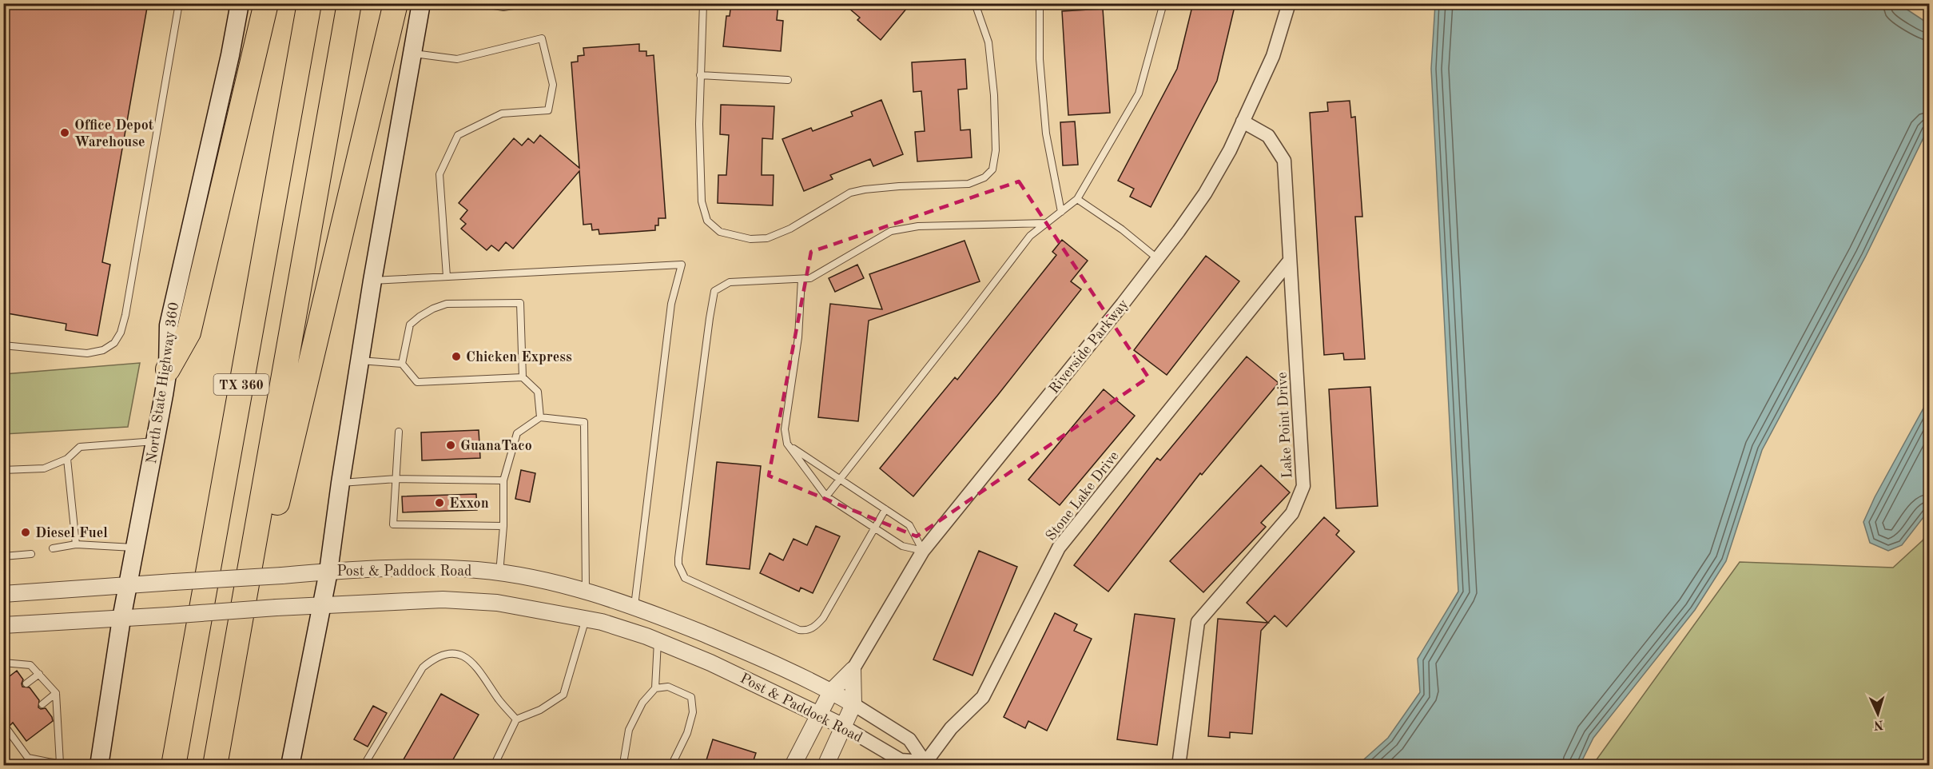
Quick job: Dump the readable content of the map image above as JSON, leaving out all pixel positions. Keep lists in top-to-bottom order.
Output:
{
  "streets": {
    "highway": ["TX 360"],
    "main road": ["North State Highway 360"],
    "street": [
      "Riverside Parkway",
      "Lake Point Drive",
      "Stone Lake Drive",
      "Post & Paddock Road"
    ]
  },
  "crossings": [
    ["Riverside Parkway", "Lake Point Drive"],
    ["Riverside Parkway", "Post & Paddock Road"],
    ["North State Highway 360", "Post & Paddock Road"],
    ["Lake Point Drive", "Stone Lake Drive"],
    ["Stone Lake Drive", "Post & Paddock Road"]
  ],
  "places": [
    "Office Depot Warehouse",
    "Chicken Express",
    "GuanaTaco",
    "Exxon",
    "Diesel Fuel"
  ],
  "north": "bottom"
}
